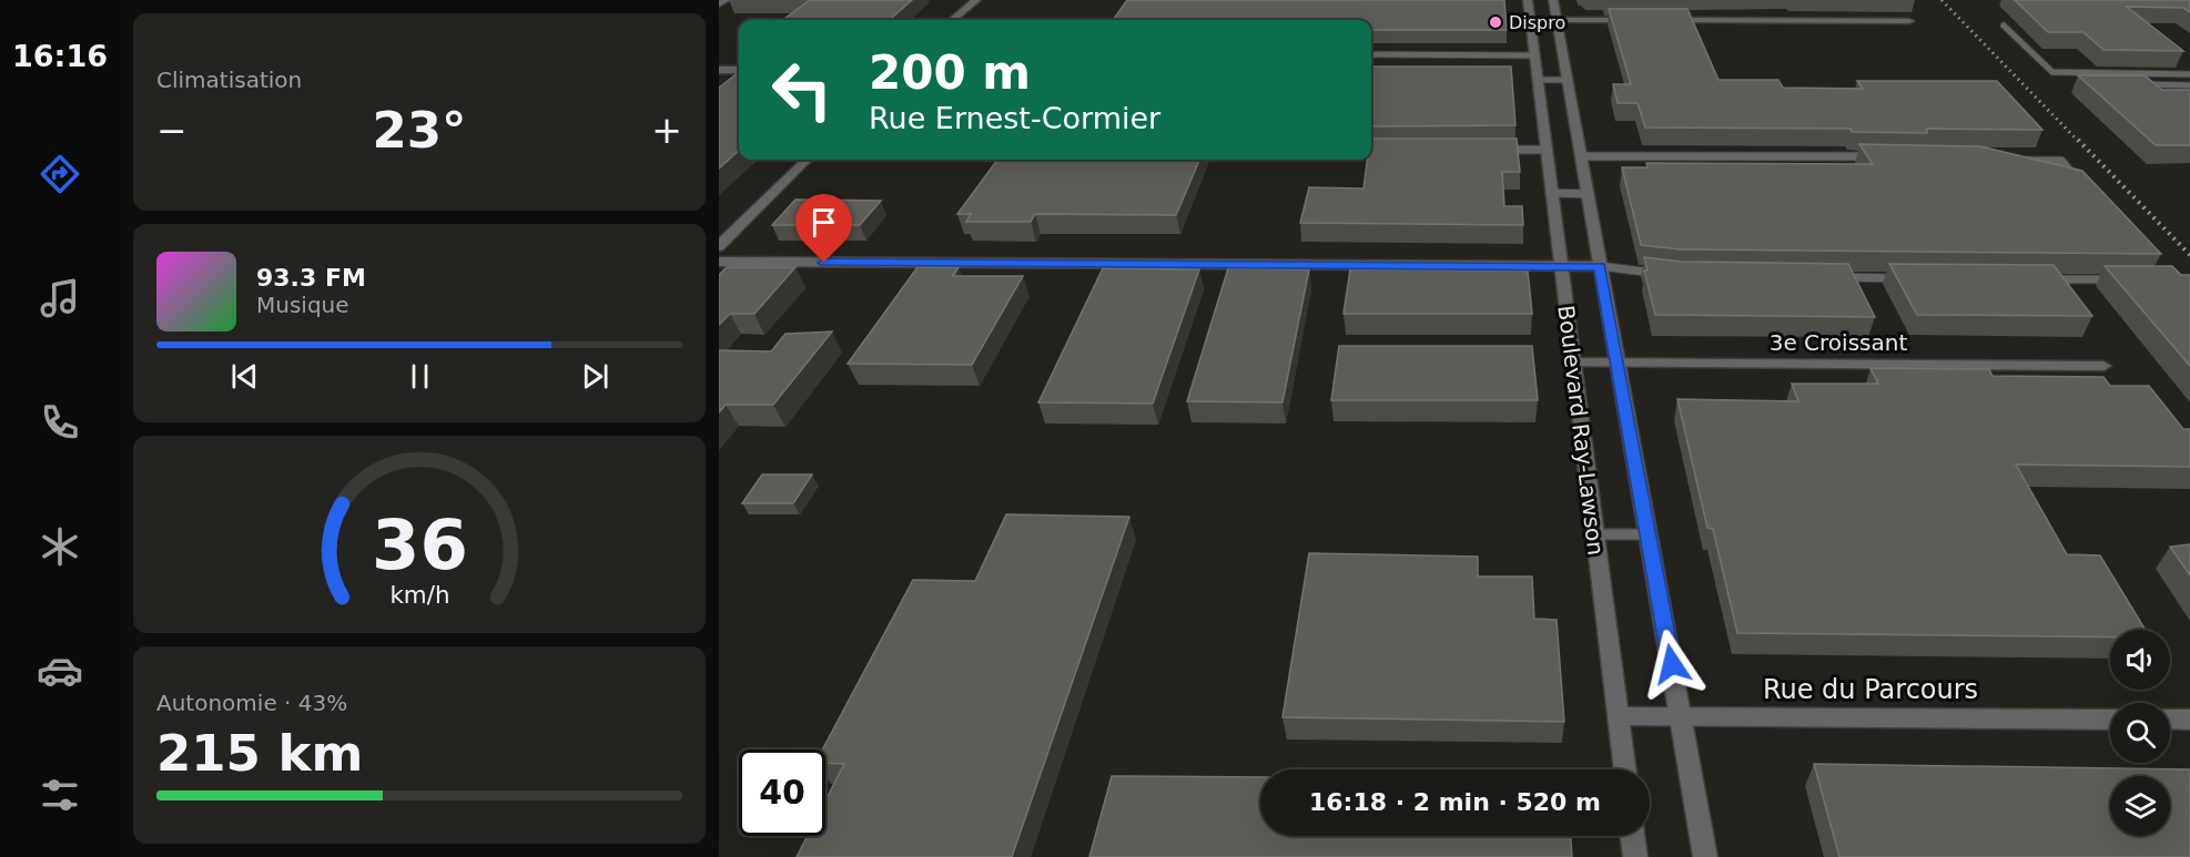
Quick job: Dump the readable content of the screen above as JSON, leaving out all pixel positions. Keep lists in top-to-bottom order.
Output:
{
  "streets": {
    "street": ["3e Croissant", "Boulevard Ray-Lawson", "Rue du Parcours"]
  },
  "crossings": [
    ["3e Croissant", "Boulevard Ray-Lawson"],
    ["Boulevard Ray-Lawson", "Rue du Parcours"]
  ],
  "places": ["Dispro"],
  "page": {
    "tabs": "16:16",
    "tile": [
      "Climatisation",
      ["Autonomie · 43%", "215 km"]
    ],
    "turn": ["200 m", "Rue Ernest-Cormier"],
    "heat": ["−", "23°", "+"],
    "song": ["93.3 FM", "Musique"],
    "limit": "40",
    "trip": "16:18 · 2 min · 520 m",
    "gauge": ["36", "km/h"]
  }
}
